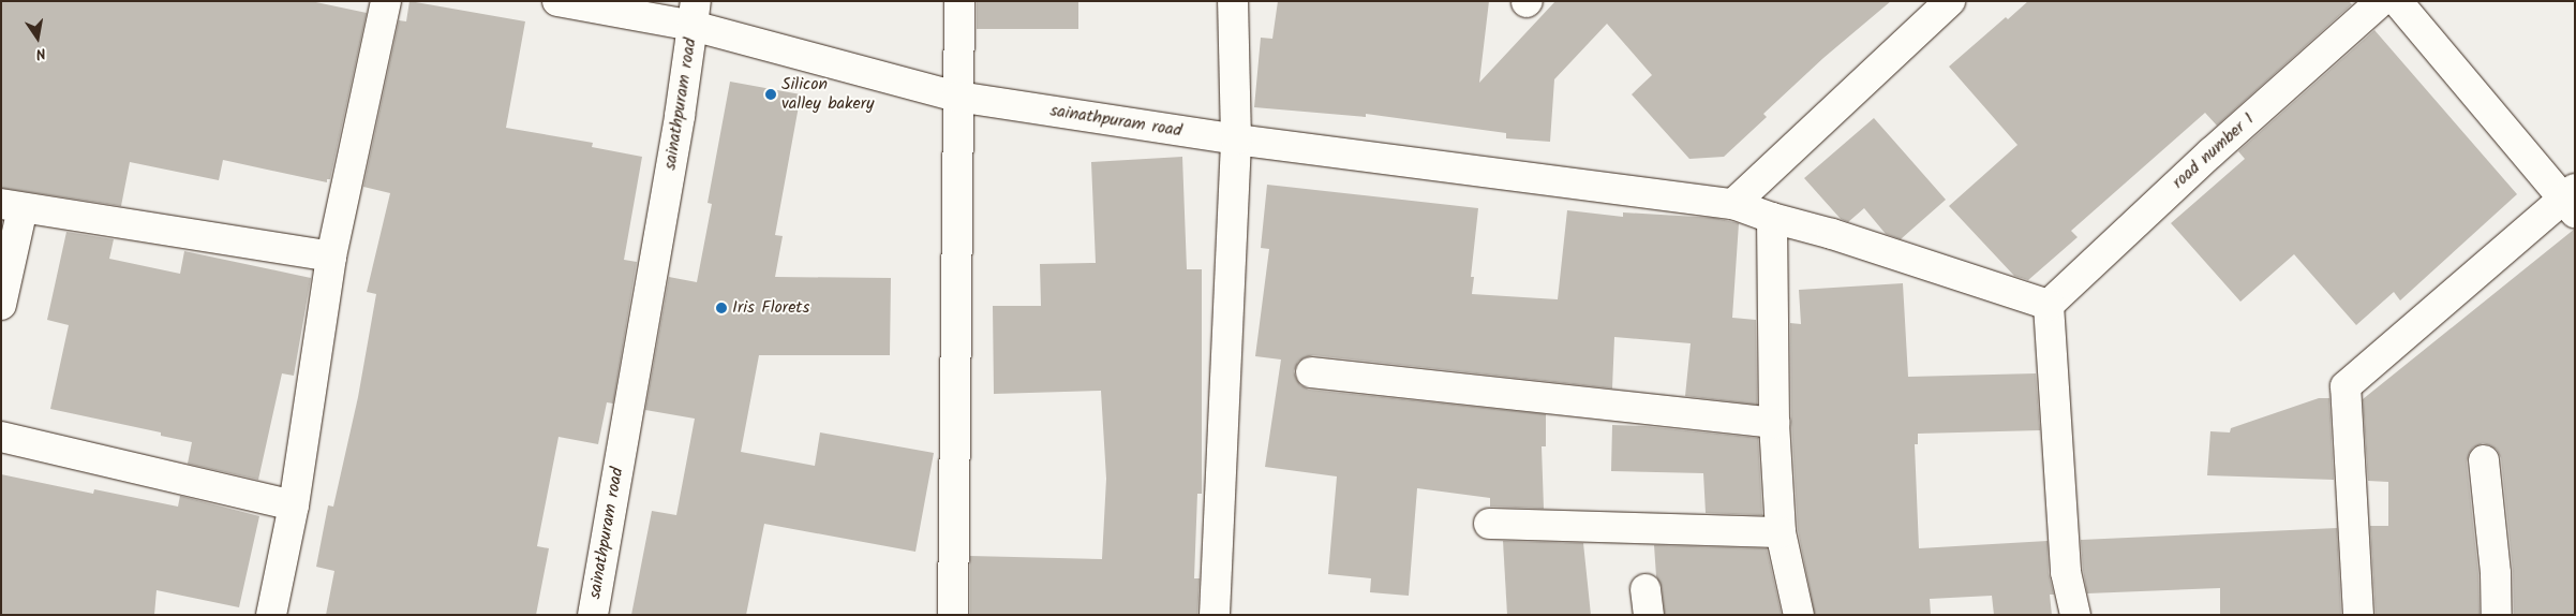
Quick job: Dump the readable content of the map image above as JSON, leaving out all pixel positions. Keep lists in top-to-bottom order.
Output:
{
  "streets": {
    "street": ["sainathpuram road", "road number 1"]
  },
  "crossings": [
    ["sainathpuram road", "road number 1"]
  ],
  "places": ["Silicon valley bakery", "Iris Florets"],
  "north": "bottom"
}
